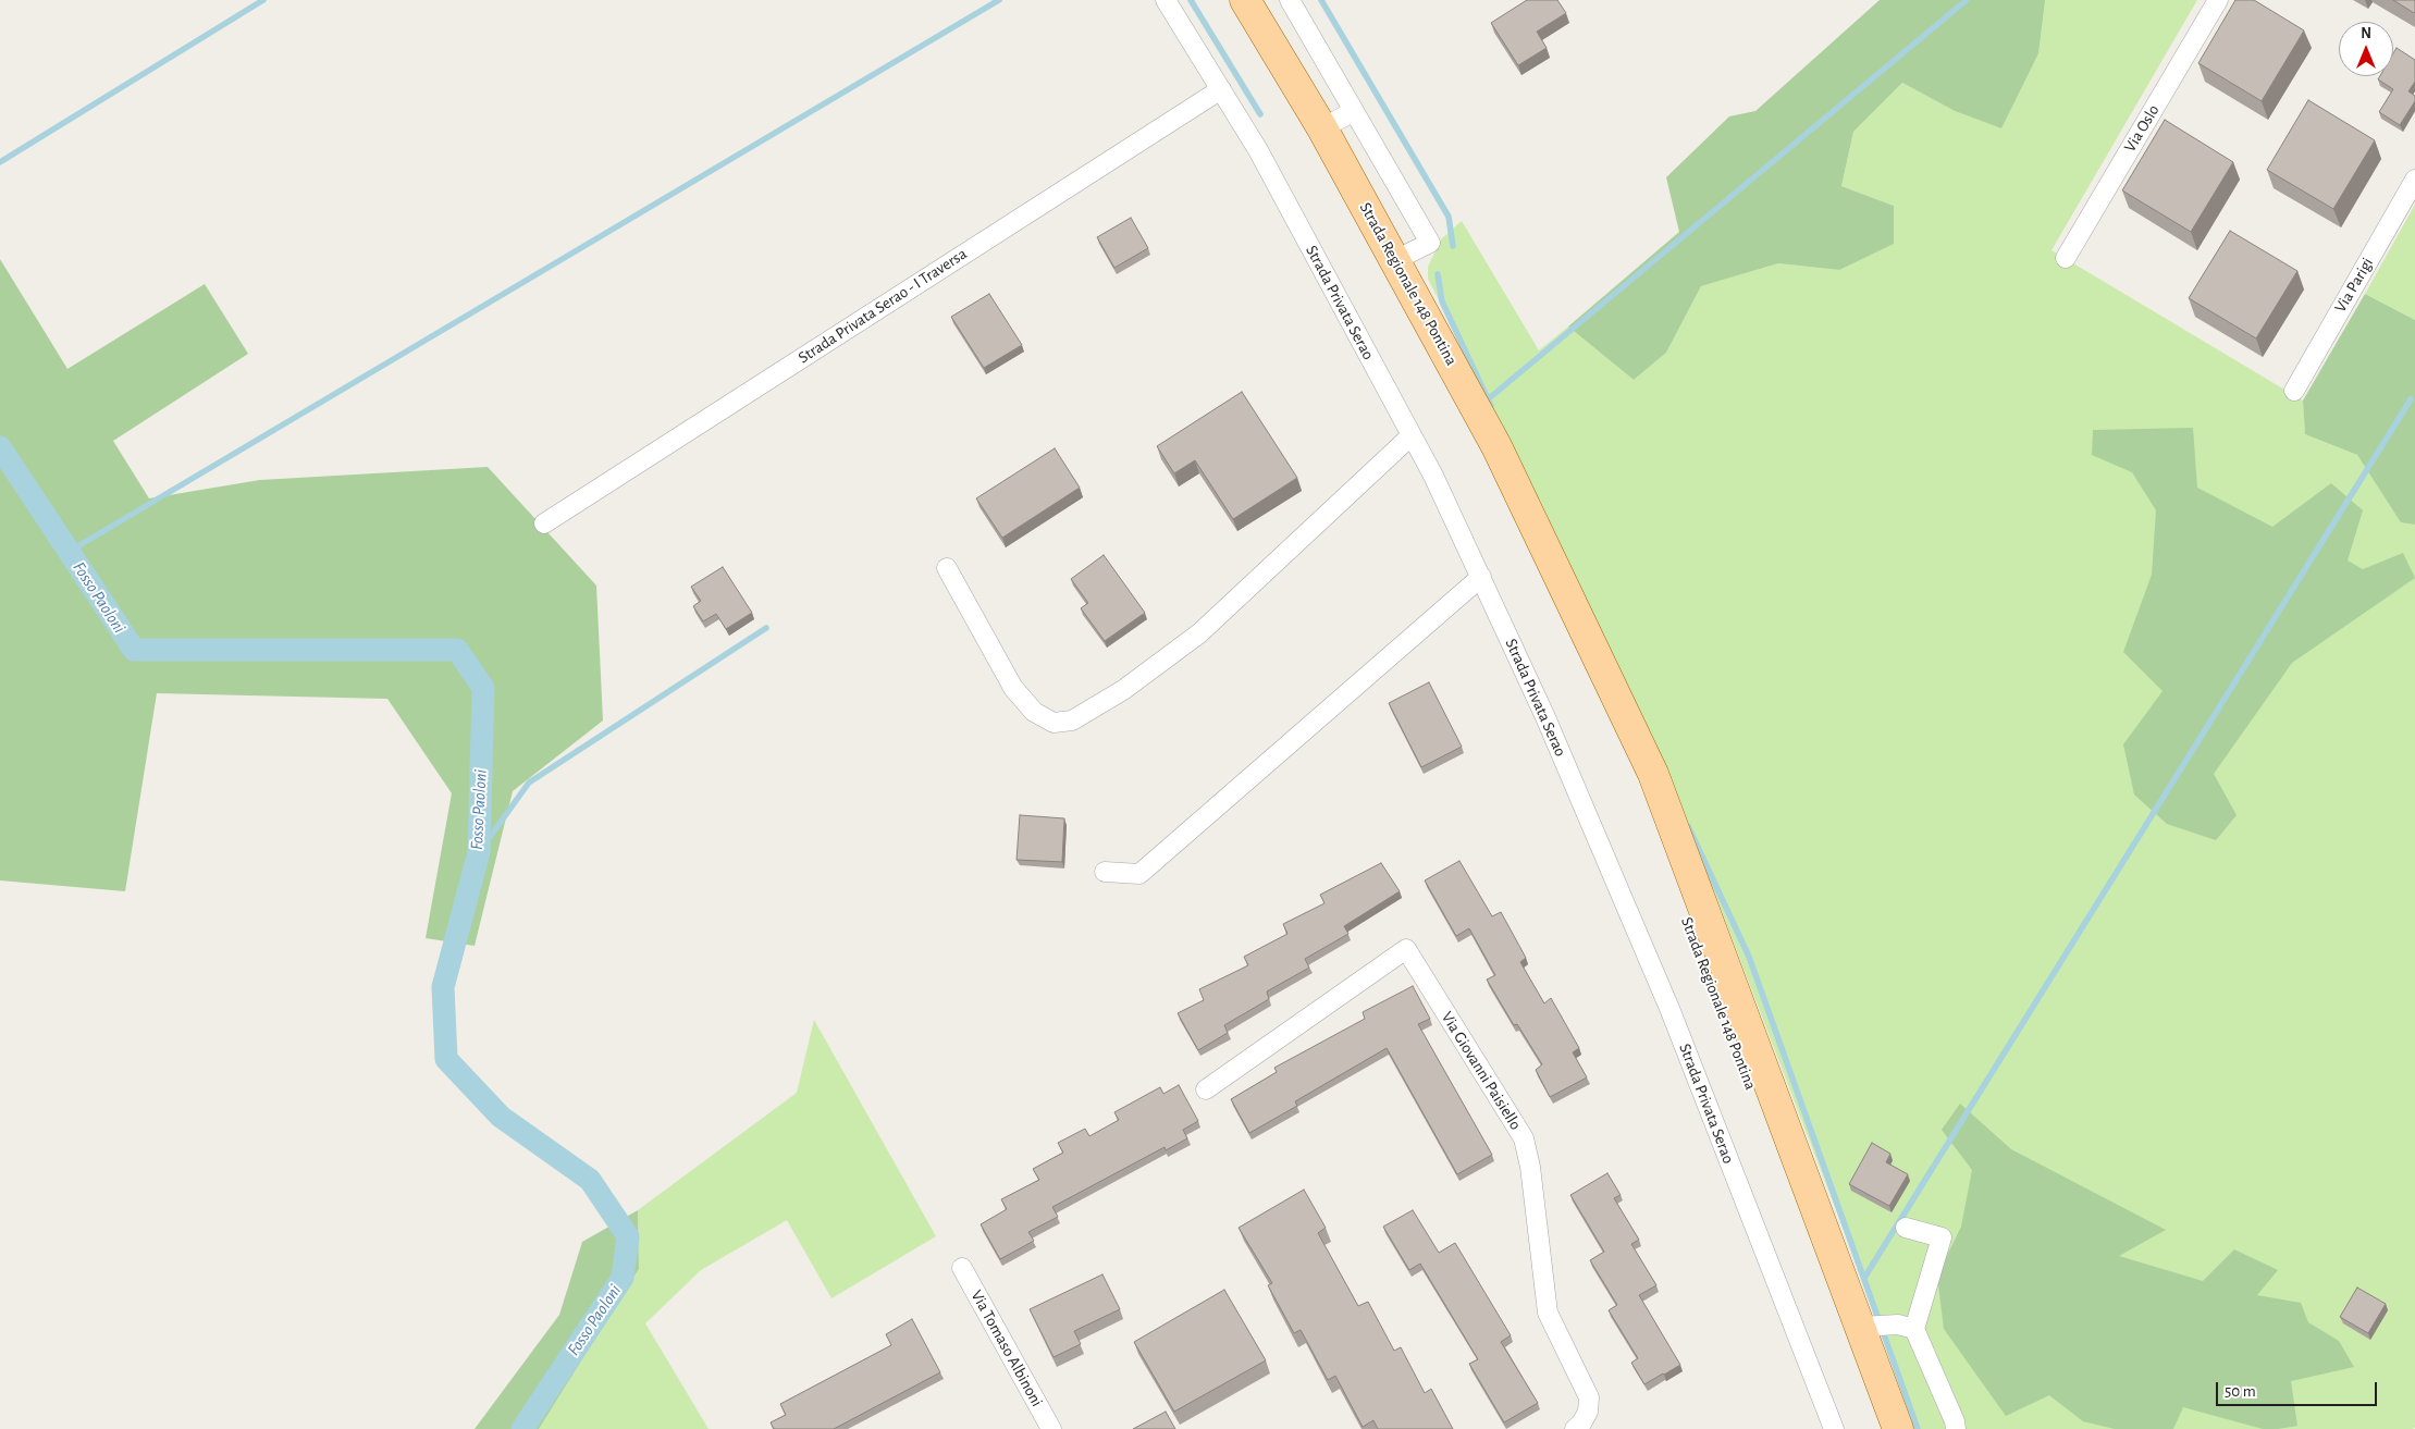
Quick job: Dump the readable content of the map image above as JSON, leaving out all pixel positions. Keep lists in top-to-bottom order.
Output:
{
  "streets": {
    "main road": ["Strada Regionale 148 Pontina"],
    "street": [
      "Via Oslo",
      "Via Parigi",
      "Strada Privata Serao",
      "Strada Privata Serao - I Traversa",
      "Via Giovanni Paisiello",
      "Via Tomaso Albinoni"
    ]
  },
  "crossings": [
    ["Strada Privata Serao", "Strada Privata Serao - I Traversa"]
  ],
  "water": ["Fosso Paoloni"],
  "scale_bar": "50 m",
  "north": "top"
}
